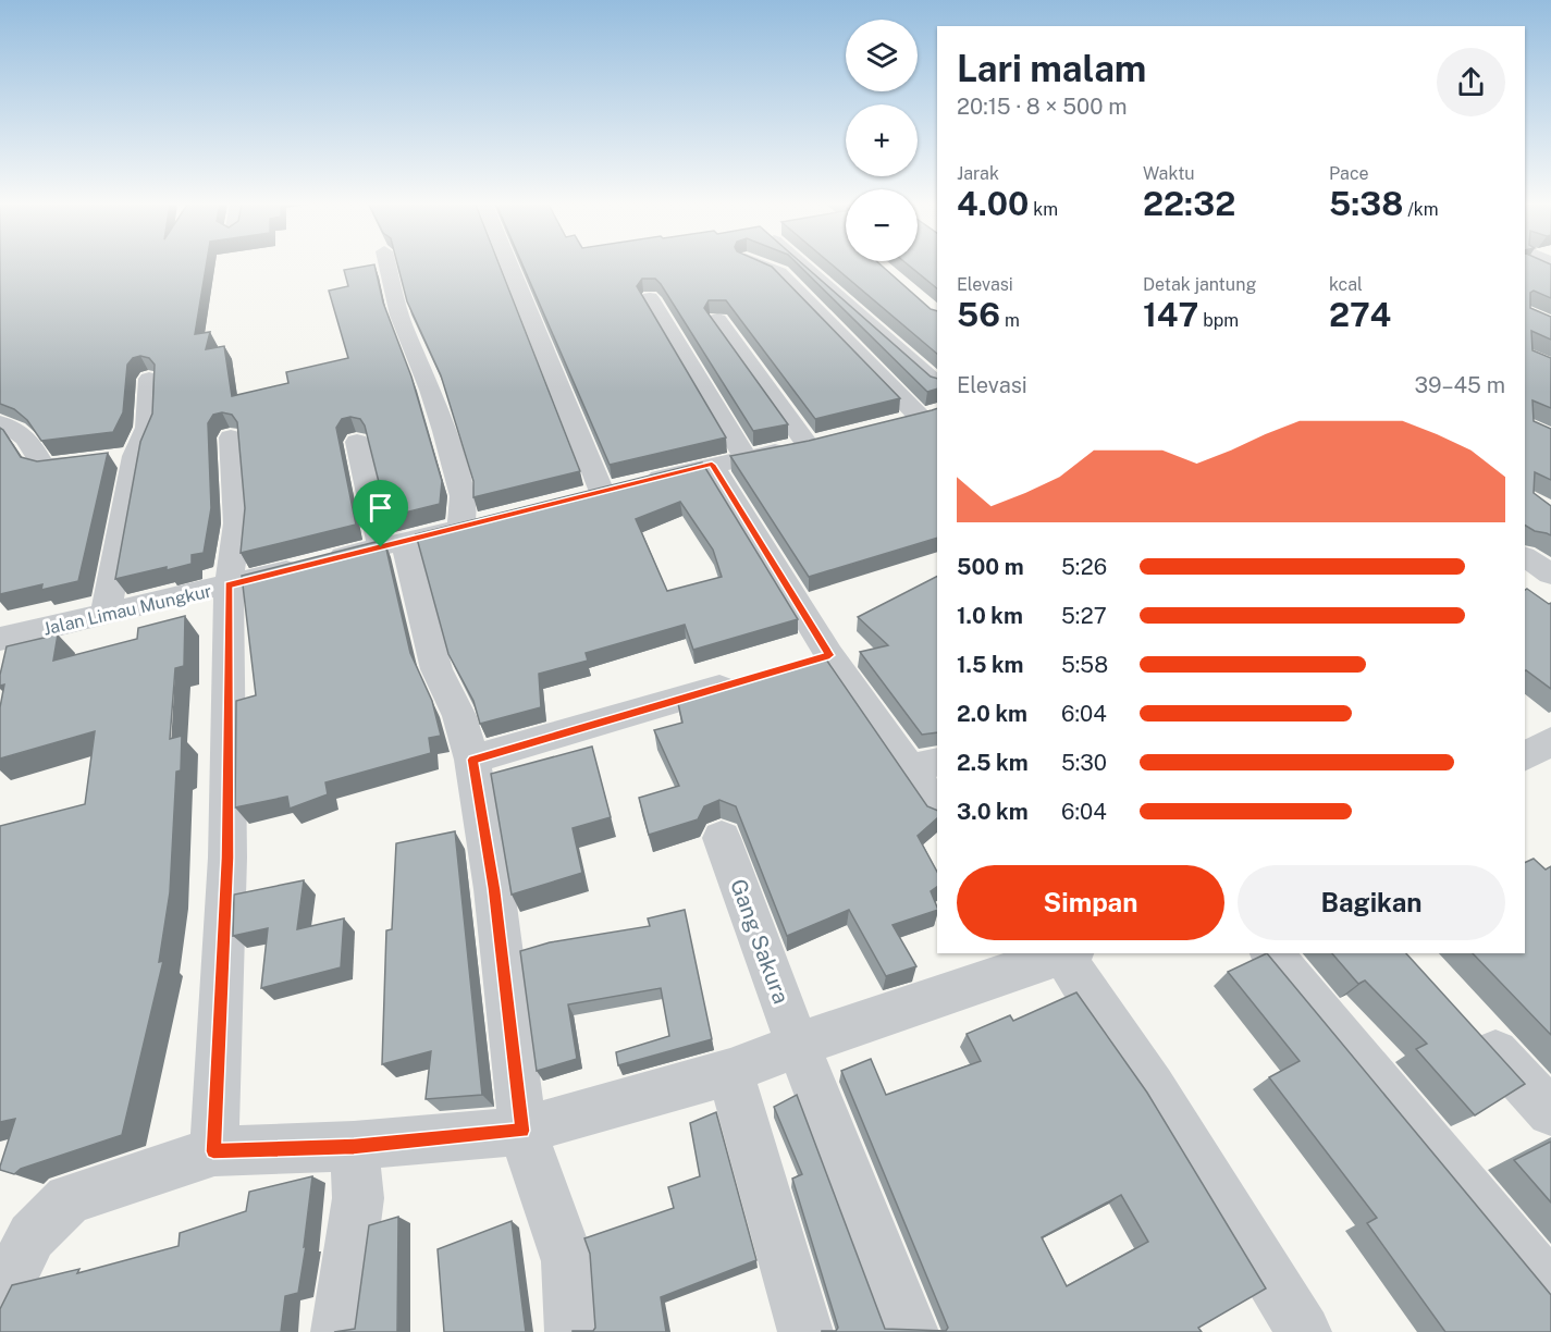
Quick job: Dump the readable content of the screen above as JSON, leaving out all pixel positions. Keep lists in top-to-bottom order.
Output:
{
  "streets": {
    "street": ["Jalan Limau Mungkur", "Gang Sakura"]
  },
  "page": {
    "map_buttons": ["+", "−"],
    "heading": ["Lari malam", "20:15 · 8 × 500 m"],
    "stats": [
      ["Jarak", "4.00 km"],
      ["Waktu", "22:32"],
      ["Pace", "5:38 /km"],
      ["Elevasi", "56 m"],
      ["Detak jantung", "147 bpm"],
      ["kcal", "274"]
    ],
    "chart": ["Elevasi", "39–45 m"],
    "list": [
      {
        "name": "500 m",
        "note": "5:26"
      },
      {
        "name": "1.0 km",
        "note": "5:27"
      },
      {
        "name": "1.5 km",
        "note": "5:58"
      },
      {
        "name": "2.0 km",
        "note": "6:04"
      },
      {
        "name": "2.5 km",
        "note": "5:30"
      },
      {
        "name": "3.0 km",
        "note": "6:04"
      }
    ],
    "buttons": ["Simpan", "Bagikan"]
  }
}
